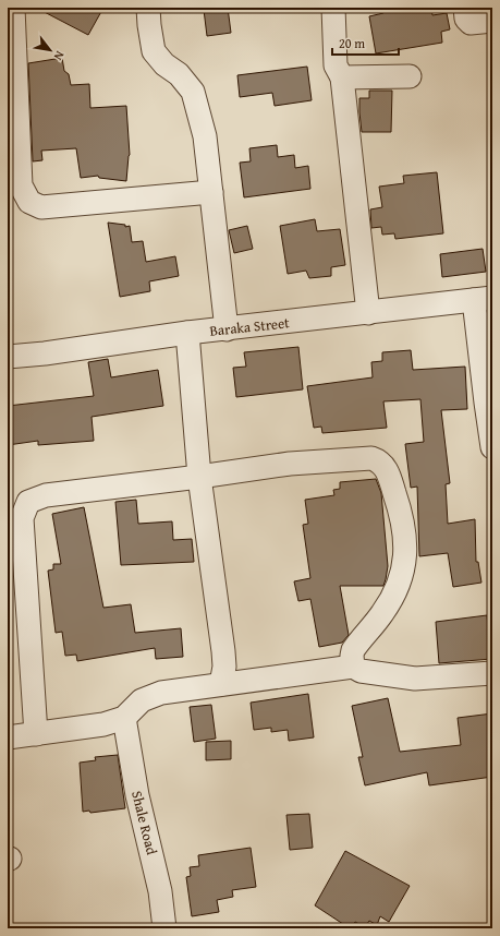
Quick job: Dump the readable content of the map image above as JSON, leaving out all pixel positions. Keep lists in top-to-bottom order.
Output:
{
  "streets": {
    "street": ["Baraka Street", "Shale Road"]
  },
  "scale_bar": "20 m",
  "north": "bottom right"
}
